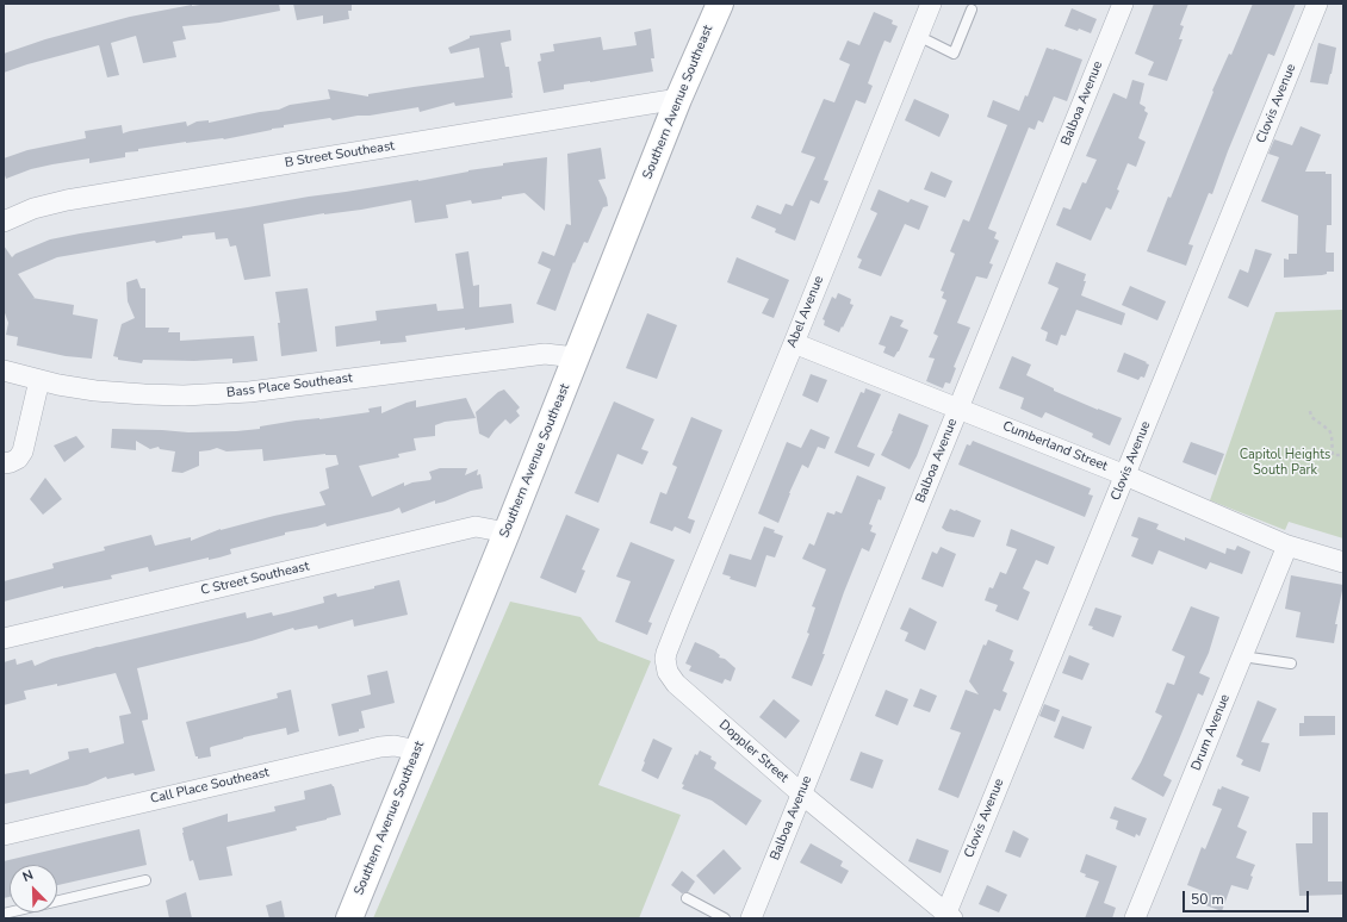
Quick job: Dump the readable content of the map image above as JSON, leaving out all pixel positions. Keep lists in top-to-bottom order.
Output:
{
  "streets": {
    "main road": ["Southern Avenue Southeast"],
    "street": [
      "Balboa Avenue",
      "Clovis Avenue",
      "B Street Southeast",
      "Abel Avenue",
      "Bass Place Southeast",
      "Cumberland Street",
      "C Street Southeast",
      "Drum Avenue",
      "Doppler Street",
      "Call Place Southeast"
    ]
  },
  "crossings": [
    ["Southern Avenue Southeast", "B Street Southeast"],
    ["Southern Avenue Southeast", "Bass Place Southeast"],
    ["Southern Avenue Southeast", "C Street Southeast"],
    ["Southern Avenue Southeast", "Call Place Southeast"],
    ["Balboa Avenue", "Cumberland Street"],
    ["Balboa Avenue", "Doppler Street"],
    ["Clovis Avenue", "Cumberland Street"],
    ["Clovis Avenue", "Doppler Street"],
    ["Abel Avenue", "Cumberland Street"],
    ["Abel Avenue", "Doppler Street"],
    ["Cumberland Street", "Drum Avenue"]
  ],
  "parks": ["Capitol Heights South Park"],
  "scale_bar": "50 m",
  "north": "top left"
}
